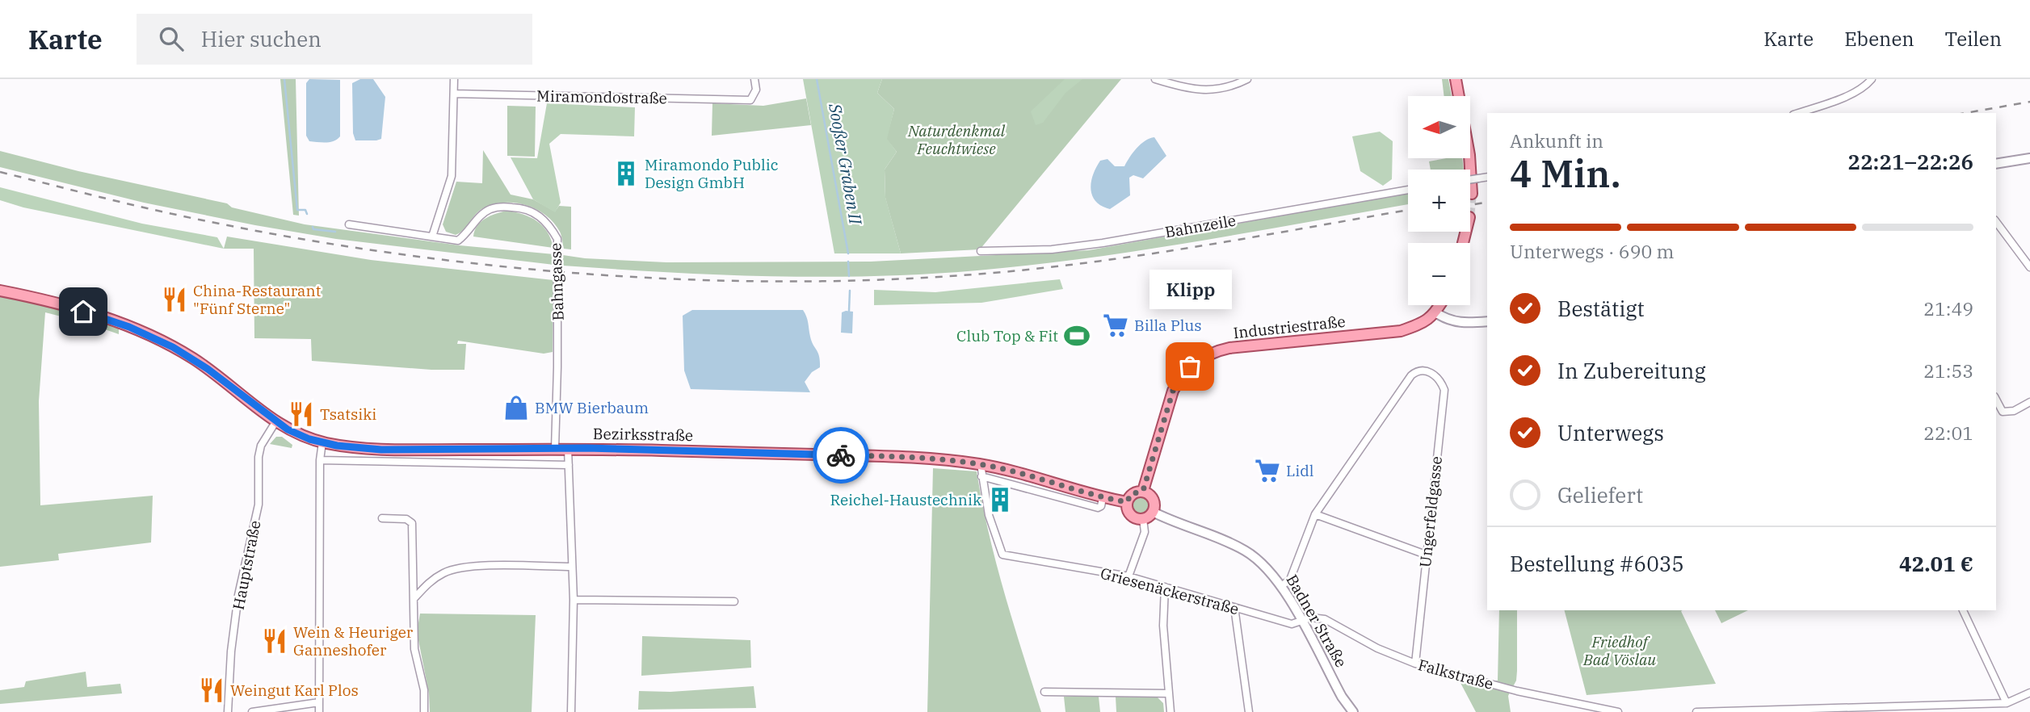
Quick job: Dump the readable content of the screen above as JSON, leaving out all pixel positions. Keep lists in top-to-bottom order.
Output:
{
  "streets": {
    "main road": ["Industriestraße", "Bezirksstraße"],
    "street": [
      "Miramondostraße",
      "Bahnzeile",
      "Bahngasse",
      "Ungerfeldgasse",
      "Hauptstraße",
      "Griesenäckerstraße",
      "Badner Straße",
      "Falkstraße"
    ]
  },
  "crossings": [
    ["Bahngasse", "Bezirksstraße"],
    ["Industriestraße", "Badner Straße"],
    ["Bezirksstraße", "Hauptstraße"],
    ["Ungerfeldgasse", "Falkstraße"],
    ["Griesenäckerstraße", "Badner Straße"],
    ["Griesenäckerstraße", "Falkstraße"],
    ["Badner Straße", "Falkstraße"]
  ],
  "water": ["Sooßer Graben II"],
  "parks": ["Naturdenkmal Feuchtwiese", "Friedhof Bad Vöslau"],
  "places": {
    "building": ["Miramondo Public Design GmbH", "Reichel-Haustechnik"],
    "restaurant": [
      "China-Restaurant \"Fünf Sterne\"",
      "Tsatsiki",
      "Wein & Heuriger Ganneshofer",
      "Weingut Karl Plos"
    ],
    "supermarket": ["Billa Plus", "Lidl"],
    "sports": ["Club Top & Fit"],
    "other": ["Klipp"],
    "shop": ["BMW Bierbaum"]
  },
  "north": "left",
  "page": {
    "header": "Karte",
    "search": "Hier suchen",
    "nav": ["Karte", "Ebenen", "Teilen"],
    "map_buttons": ["+", "−"],
    "heading": ["4 Min.", "Ankunft in", "22:21–22:26"],
    "panel": ["Bestellung #6035", "42.01 €"],
    "bar": "Unterwegs · 690 m",
    "bubble": "Klipp",
    "list": [
      ["Bestätigt", "21:49"],
      ["In Zubereitung", "21:53"],
      ["Unterwegs", "22:01"],
      "Geliefert"
    ]
  }
}
